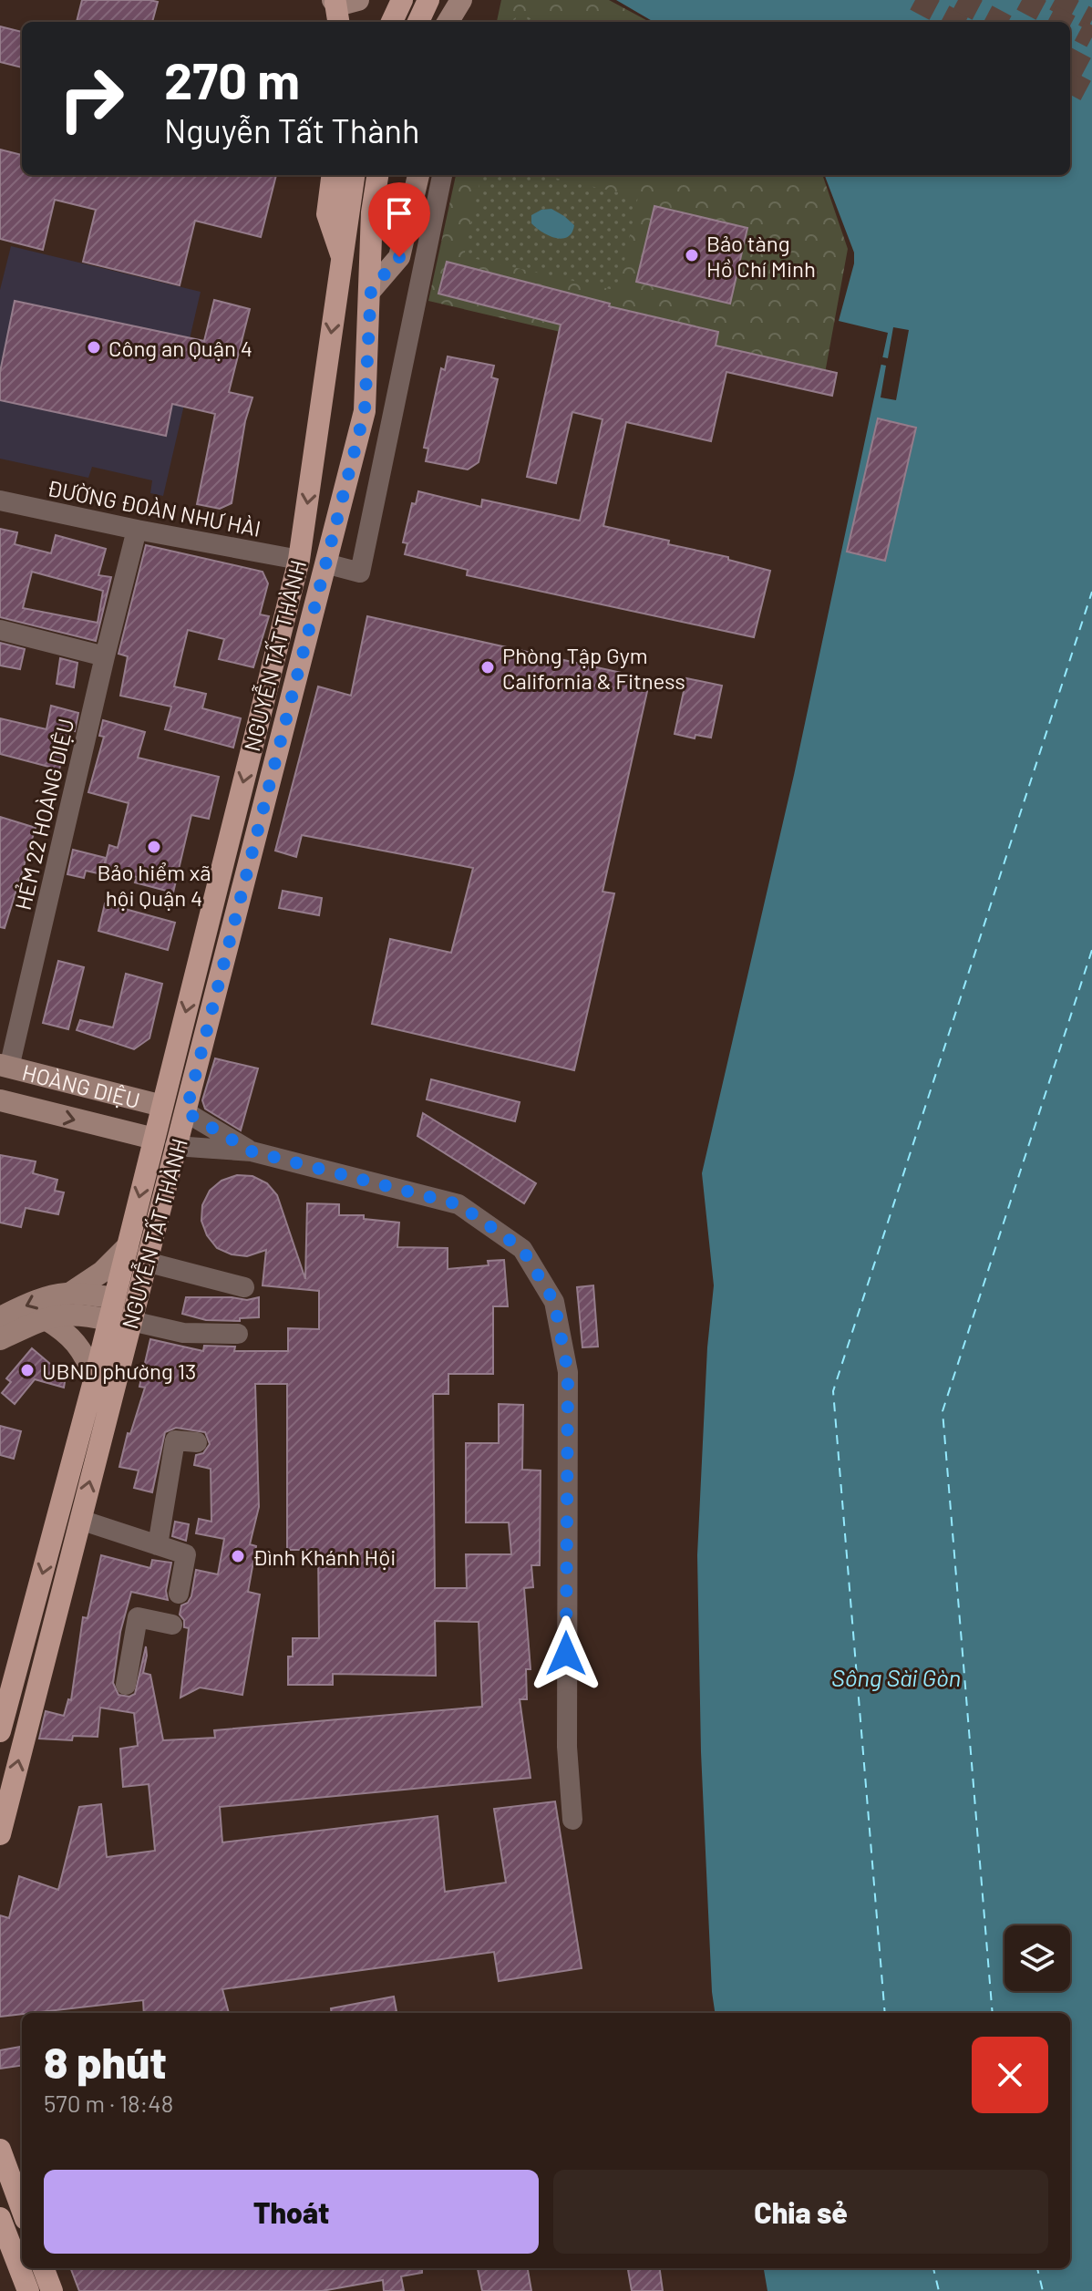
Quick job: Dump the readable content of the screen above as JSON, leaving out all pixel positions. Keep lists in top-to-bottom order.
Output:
{
  "streets": {
    "main road": ["NGUYỄN TẤT THÀNH", "HOÀNG DIỆU"],
    "street": ["ĐƯỜNG ĐOÀN NHƯ HÀI", "HẺM 22 HOÀNG DIỆU"]
  },
  "crossings": [
    ["ĐƯỜNG ĐOÀN NHƯ HÀI", "NGUYỄN TẤT THÀNH"],
    ["ĐƯỜNG ĐOÀN NHƯ HÀI", "HẺM 22 HOÀNG DIỆU"],
    ["NGUYỄN TẤT THÀNH", "HOÀNG DIỆU"],
    ["HẺM 22 HOÀNG DIỆU", "HOÀNG DIỆU"]
  ],
  "water": ["Sông Sài Gòn"],
  "places": [
    "Bảo tàng Hồ Chí Minh",
    "Công an Quận 4",
    "Phòng Tập Gym California & Fitness",
    "Bảo hiểm xã hội Quận 4",
    "UBND phường 13",
    "Đình Khánh Hội"
  ],
  "page": {
    "turn": ["270 m", "Nguyễn Tất Thành"],
    "heading": ["8 phút", "570 m · 18:48"],
    "buttons": ["Thoát", "Chia sẻ"]
  }
}
